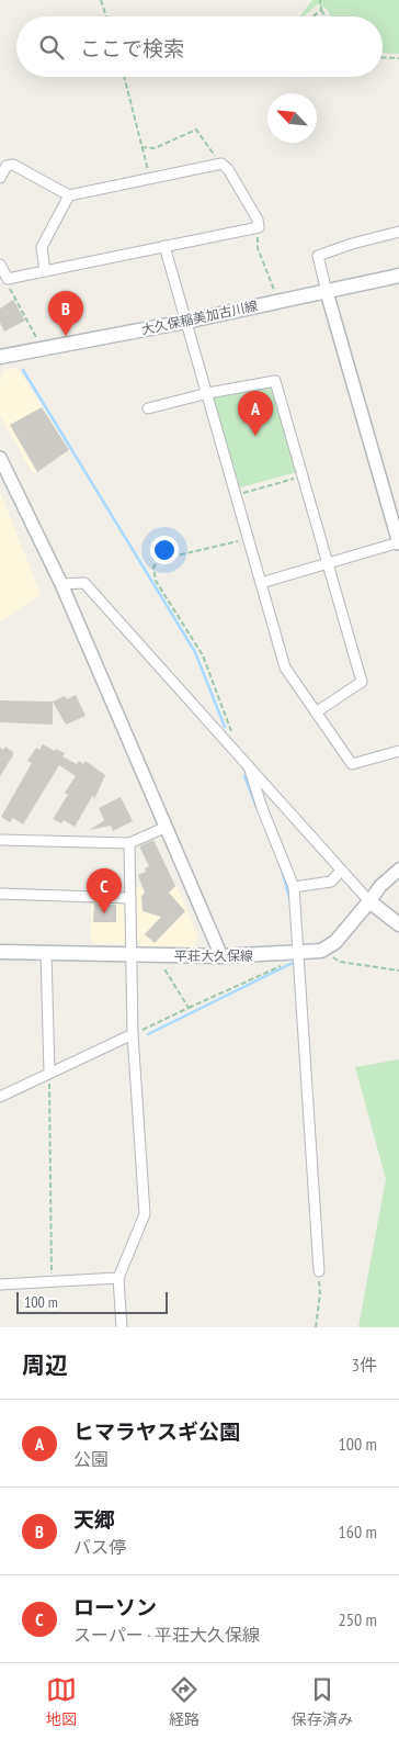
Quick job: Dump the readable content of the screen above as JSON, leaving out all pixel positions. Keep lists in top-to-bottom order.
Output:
{
  "streets": {
    "main road": ["大久保稲美加古川線", "平荘大久保線"]
  },
  "scale_bar": "100 m",
  "north": "top left",
  "page": {
    "search": "ここで検索",
    "pins": ["B", "A", "C"],
    "scale": "100 m",
    "heading": ["周辺", "3件"],
    "list": [
      {
        "mark": "A",
        "name": "ヒマラヤスギ公園",
        "note": "公園",
        "value": "100 m"
      },
      {
        "mark": "B",
        "name": "天郷",
        "note": "バス停",
        "value": "160 m"
      },
      {
        "mark": "C",
        "name": "ローソン",
        "note": "スーパー · 平荘大久保線",
        "value": "250 m"
      }
    ],
    "nav": ["地図", "経路", "保存済み"]
  }
}
